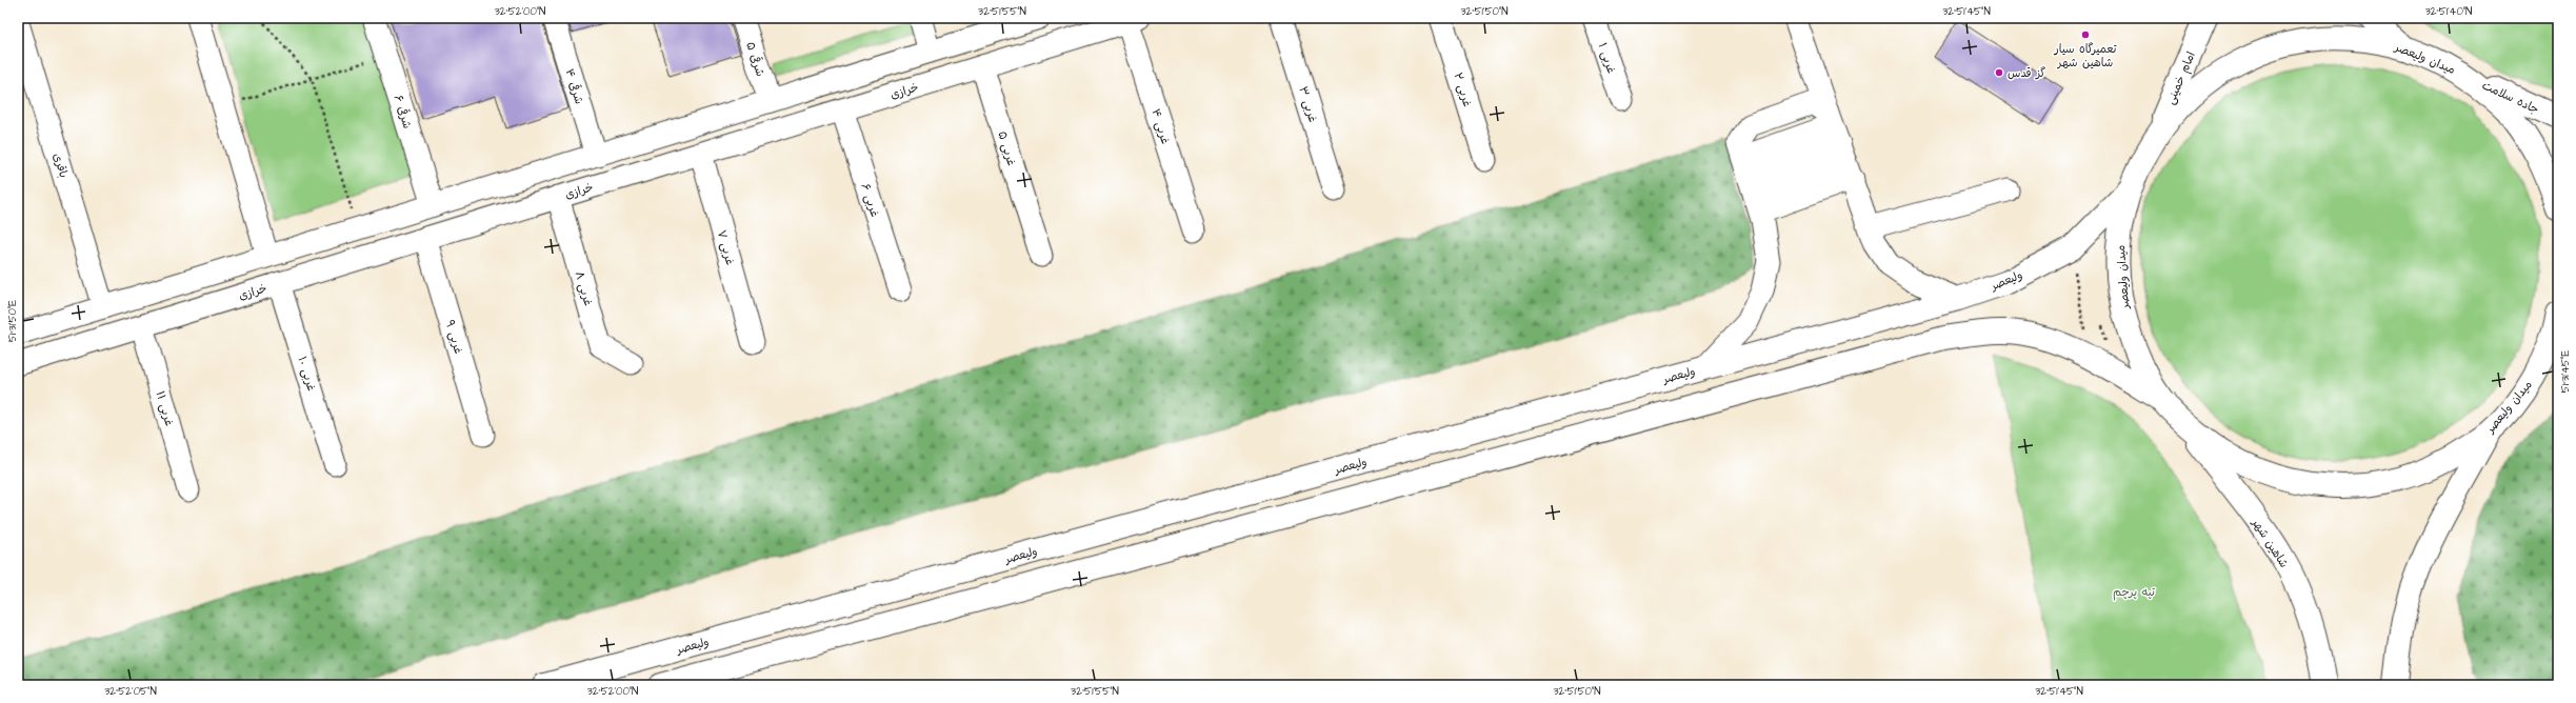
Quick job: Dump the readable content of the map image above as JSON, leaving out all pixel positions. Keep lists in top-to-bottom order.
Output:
{
  "streets": {
    "main road": [
      "میدان ولیعصر",
      "امام خمینی",
      "جاده سلامت",
      "ولیعصر",
      "شاهین شهر"
    ],
    "street": [
      "۱ غربی",
      "۵ شرقی",
      "۴ شرقی",
      "۲ غربی",
      "خرازی",
      "۳ غربی",
      "۶ شرقی",
      "۴ غربی",
      "۵ غربی",
      "باقری",
      "۶ غربی",
      "۷ غربی",
      "۸ غربی",
      "۹ غربی",
      "۱۰ غربی",
      "۱۱ غربی"
    ]
  },
  "crossings": [
    ["میدان ولیعصر", "امام خمینی"],
    ["میدان ولیعصر", "جاده سلامت"],
    ["میدان ولیعصر", "ولیعصر"],
    ["میدان ولیعصر", "شاهین شهر"],
    ["خرازی", "۴ غربی"],
    ["خرازی", "۵ غربی"],
    ["خرازی", "۶ غربی"],
    ["خرازی", "۷ غربی"],
    ["خرازی", "۸ غربی"],
    ["خرازی", "۹ غربی"],
    ["خرازی", "۱۰ غربی"],
    ["خرازی", "۱۱ غربی"]
  ],
  "parks": ["تپه پرچم"],
  "places": ["تعمیرگاه سیار شاهین شهر", "گز قدس"],
  "coordinates": [
    "32°52'00\"N",
    "32°51'55\"N",
    "32°51'50\"N",
    "32°51'45\"N",
    "32°51'40\"N",
    "51°31'50\"E",
    "51°31'45\"E",
    "32°52'05\"N"
  ]
}
